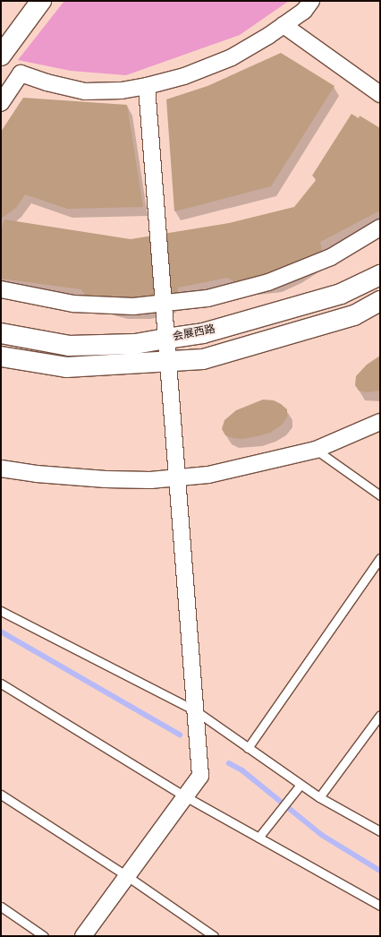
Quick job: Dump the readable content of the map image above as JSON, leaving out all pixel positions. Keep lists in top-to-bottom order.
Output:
{
  "streets": {
    "main road": ["会展西路"]
  }
}
